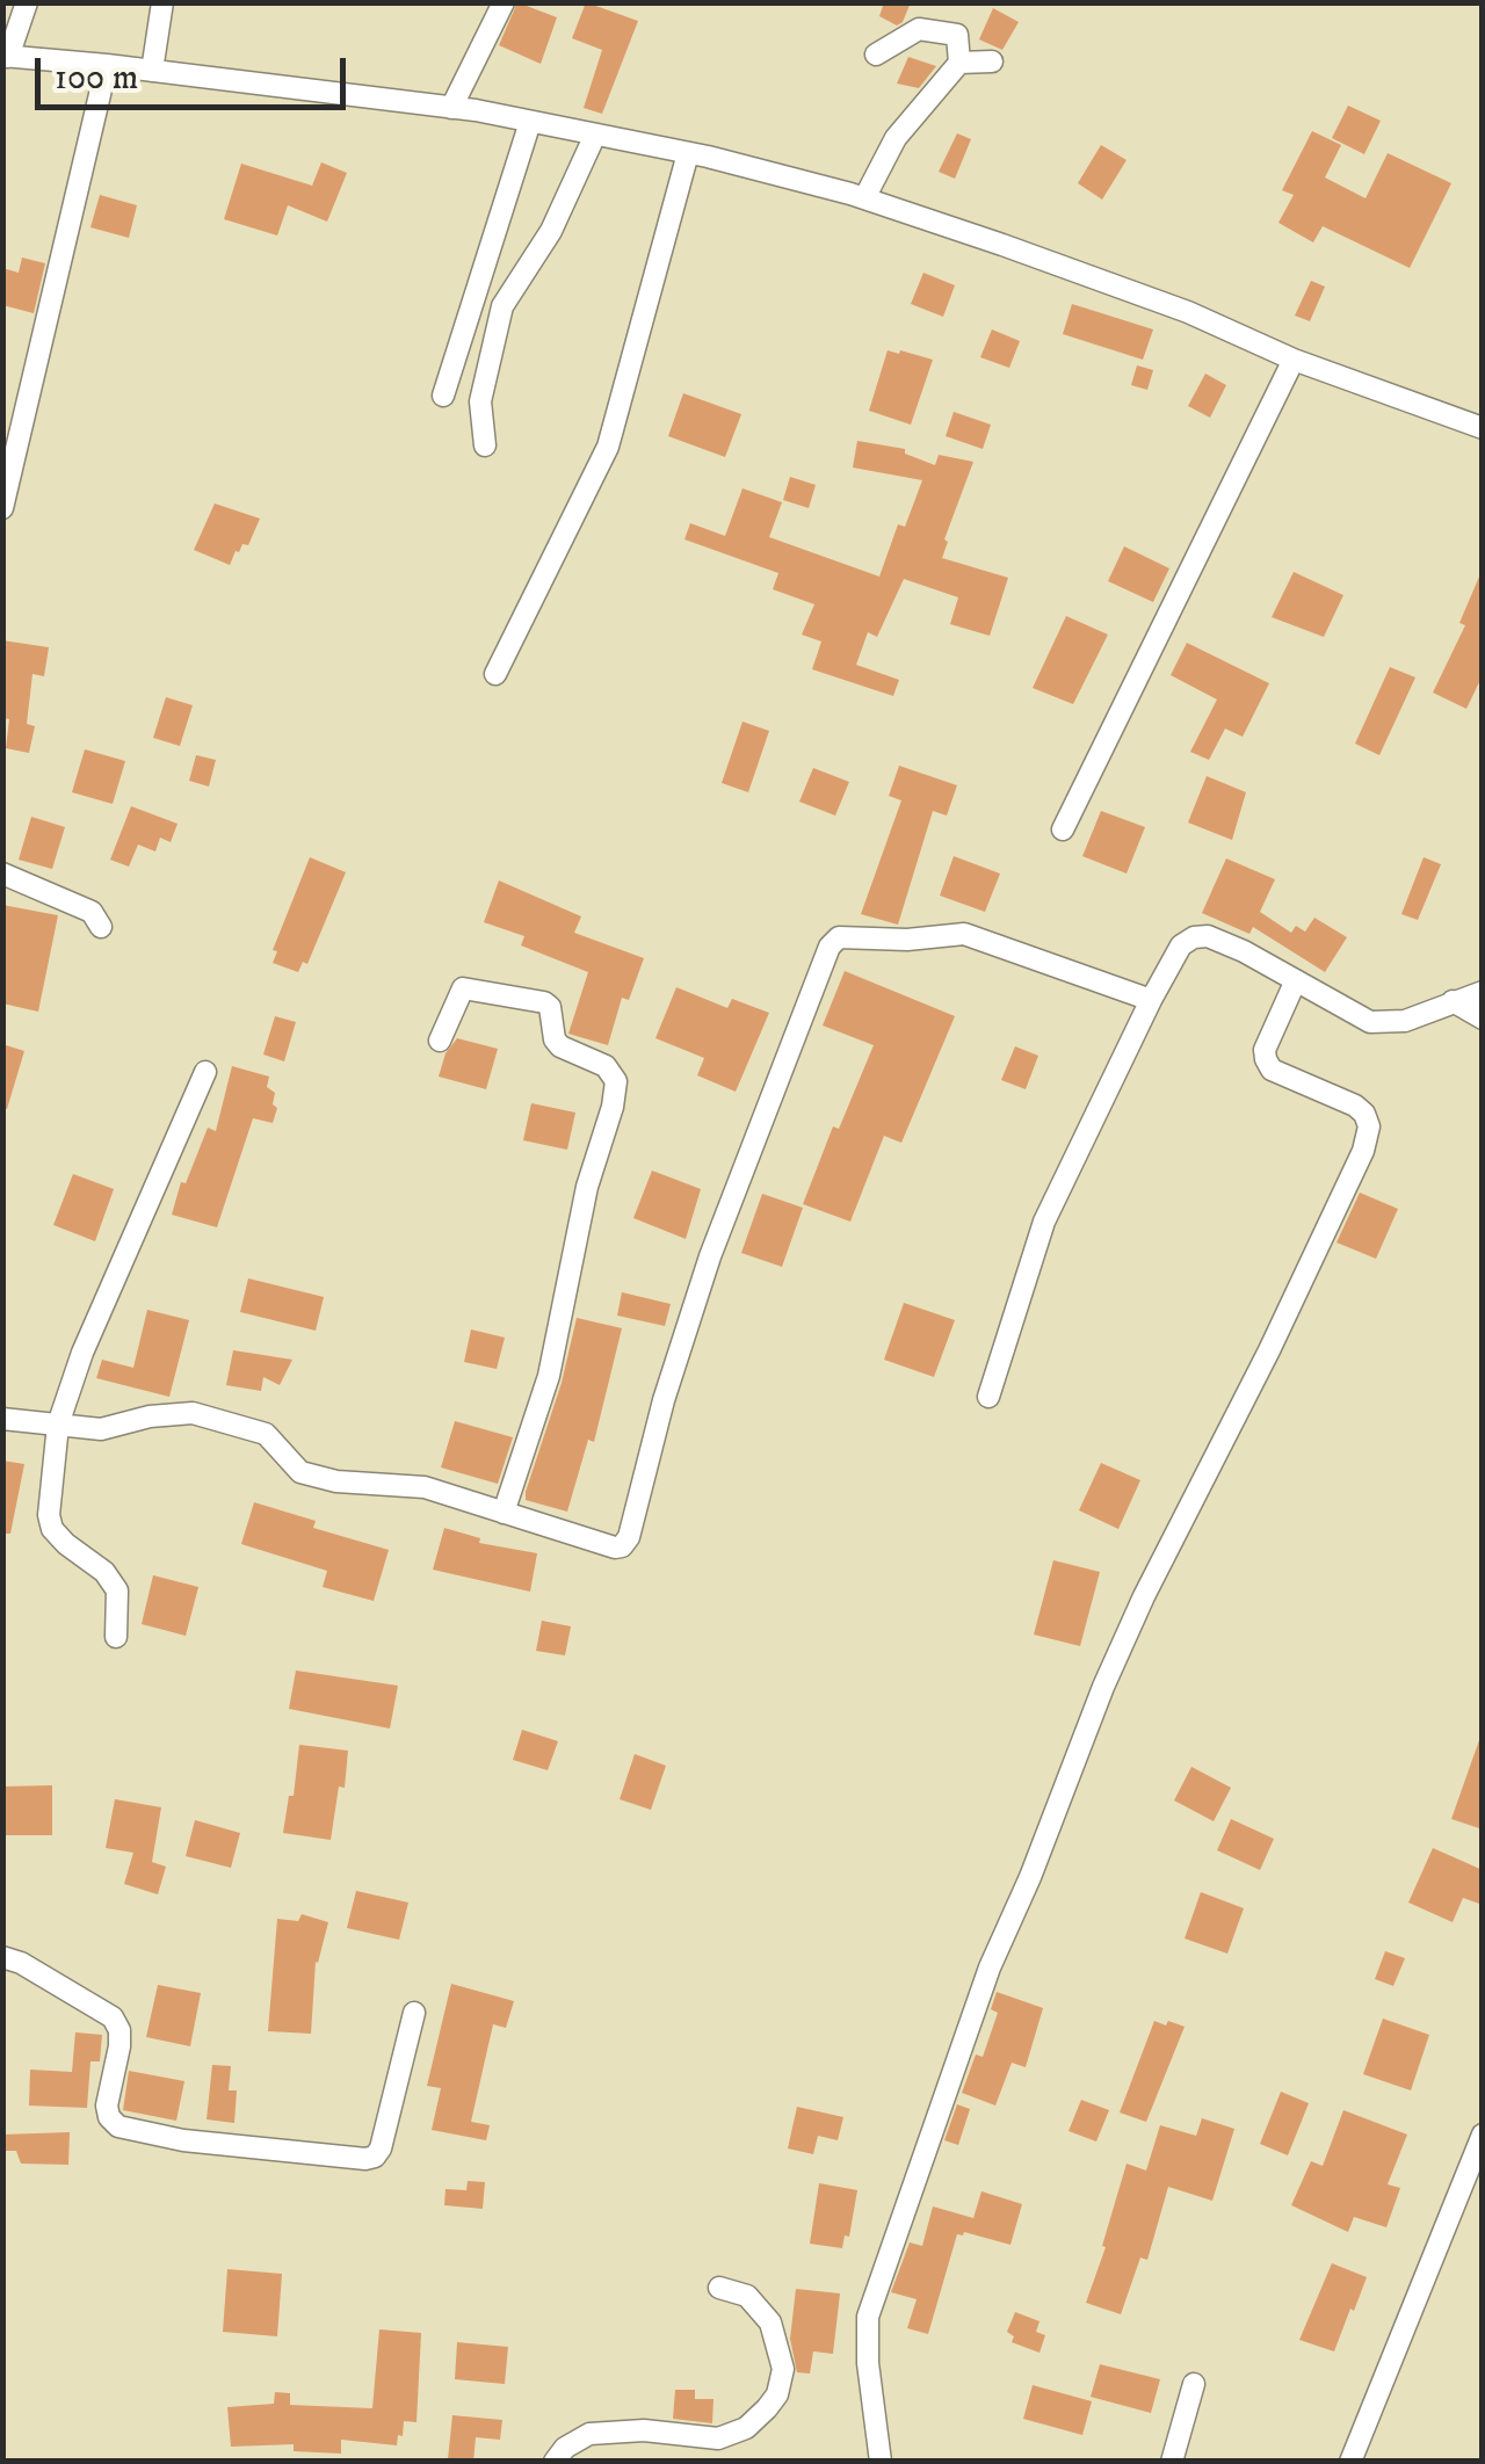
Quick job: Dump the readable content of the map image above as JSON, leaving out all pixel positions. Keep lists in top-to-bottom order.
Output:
{
  "scale_bar": "100 m"
}
